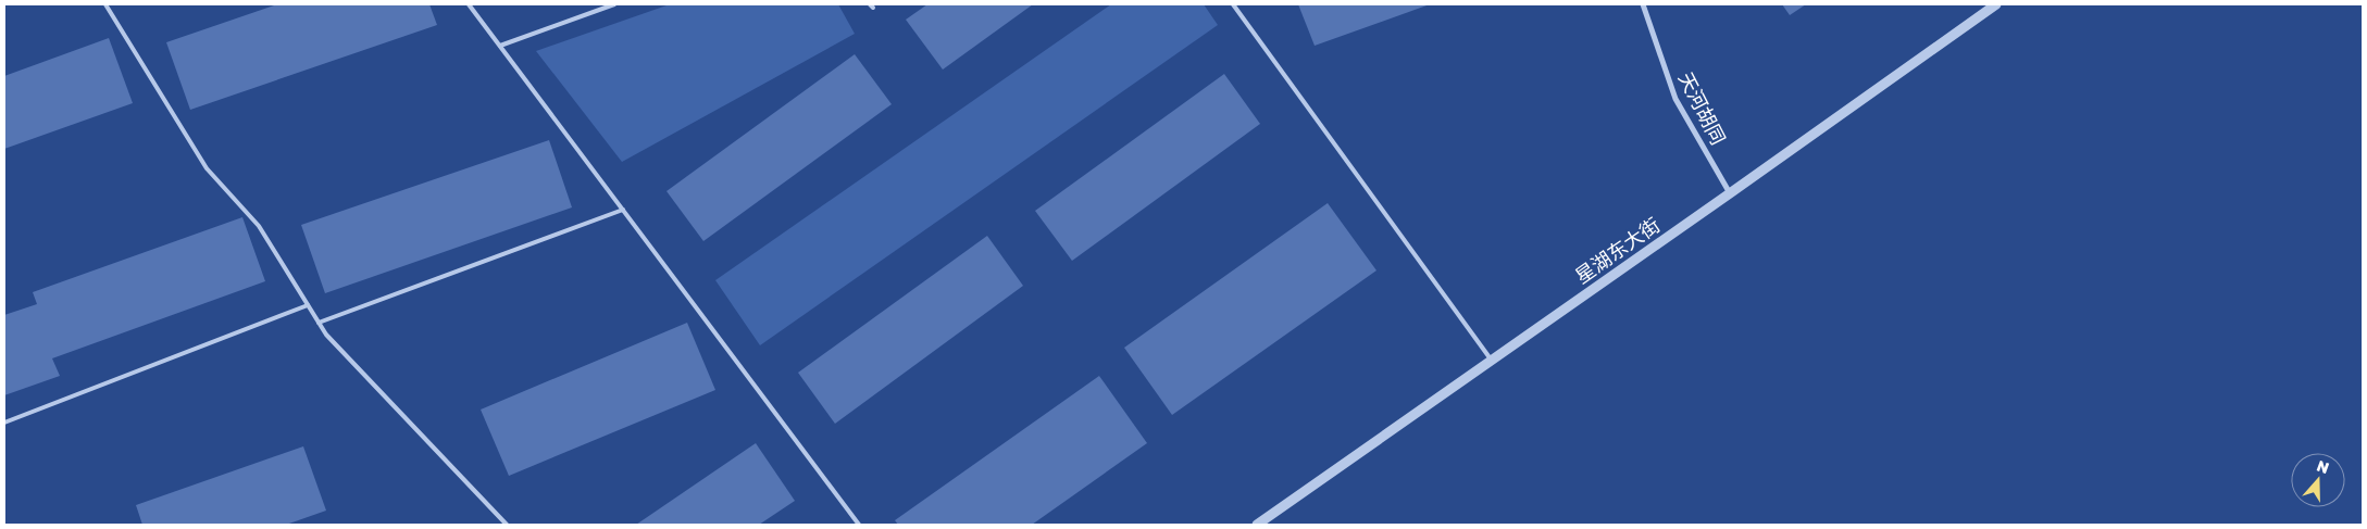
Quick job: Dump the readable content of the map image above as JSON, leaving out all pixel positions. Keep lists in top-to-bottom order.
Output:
{
  "streets": {
    "street": ["天河胡同", "星湖东大街"]
  },
  "crossings": [
    ["天河胡同", "星湖东大街"]
  ],
  "north": "top"
}
